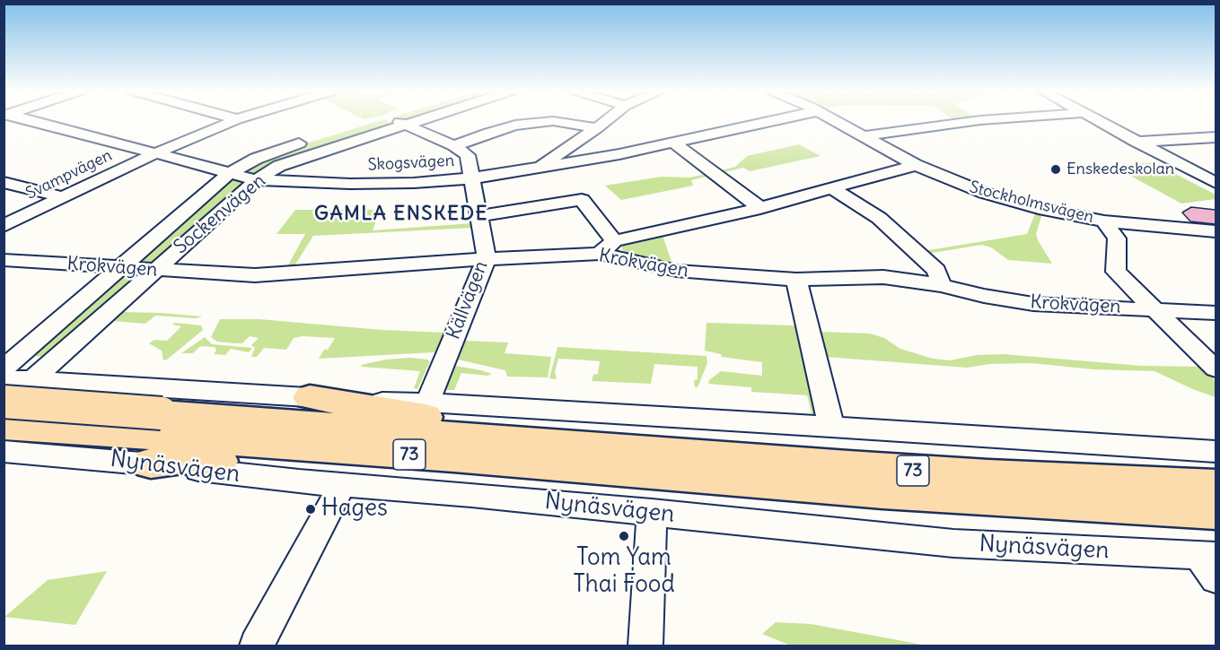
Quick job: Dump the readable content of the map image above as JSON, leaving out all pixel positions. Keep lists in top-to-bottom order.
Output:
{
  "streets": {
    "highway": ["73", "Nynäsvägen"],
    "street": [
      "Skogsvägen",
      "Svampvägen",
      "Stockholmsvägen",
      "Sockenvägen",
      "Krokvägen",
      "Källvägen"
    ]
  },
  "crossings": [
    ["Skogsvägen", "Svampvägen"],
    ["Skogsvägen", "Sockenvägen"],
    ["Skogsvägen", "Källvägen"],
    ["Sockenvägen", "Krokvägen"],
    ["Sockenvägen", "Nynäsvägen"],
    ["Krokvägen", "Källvägen"]
  ],
  "districts": ["GAMLA ENSKEDE"],
  "places": ["Enskedeskolan", "Hages", "Tom Yam Thai Food"]
}
